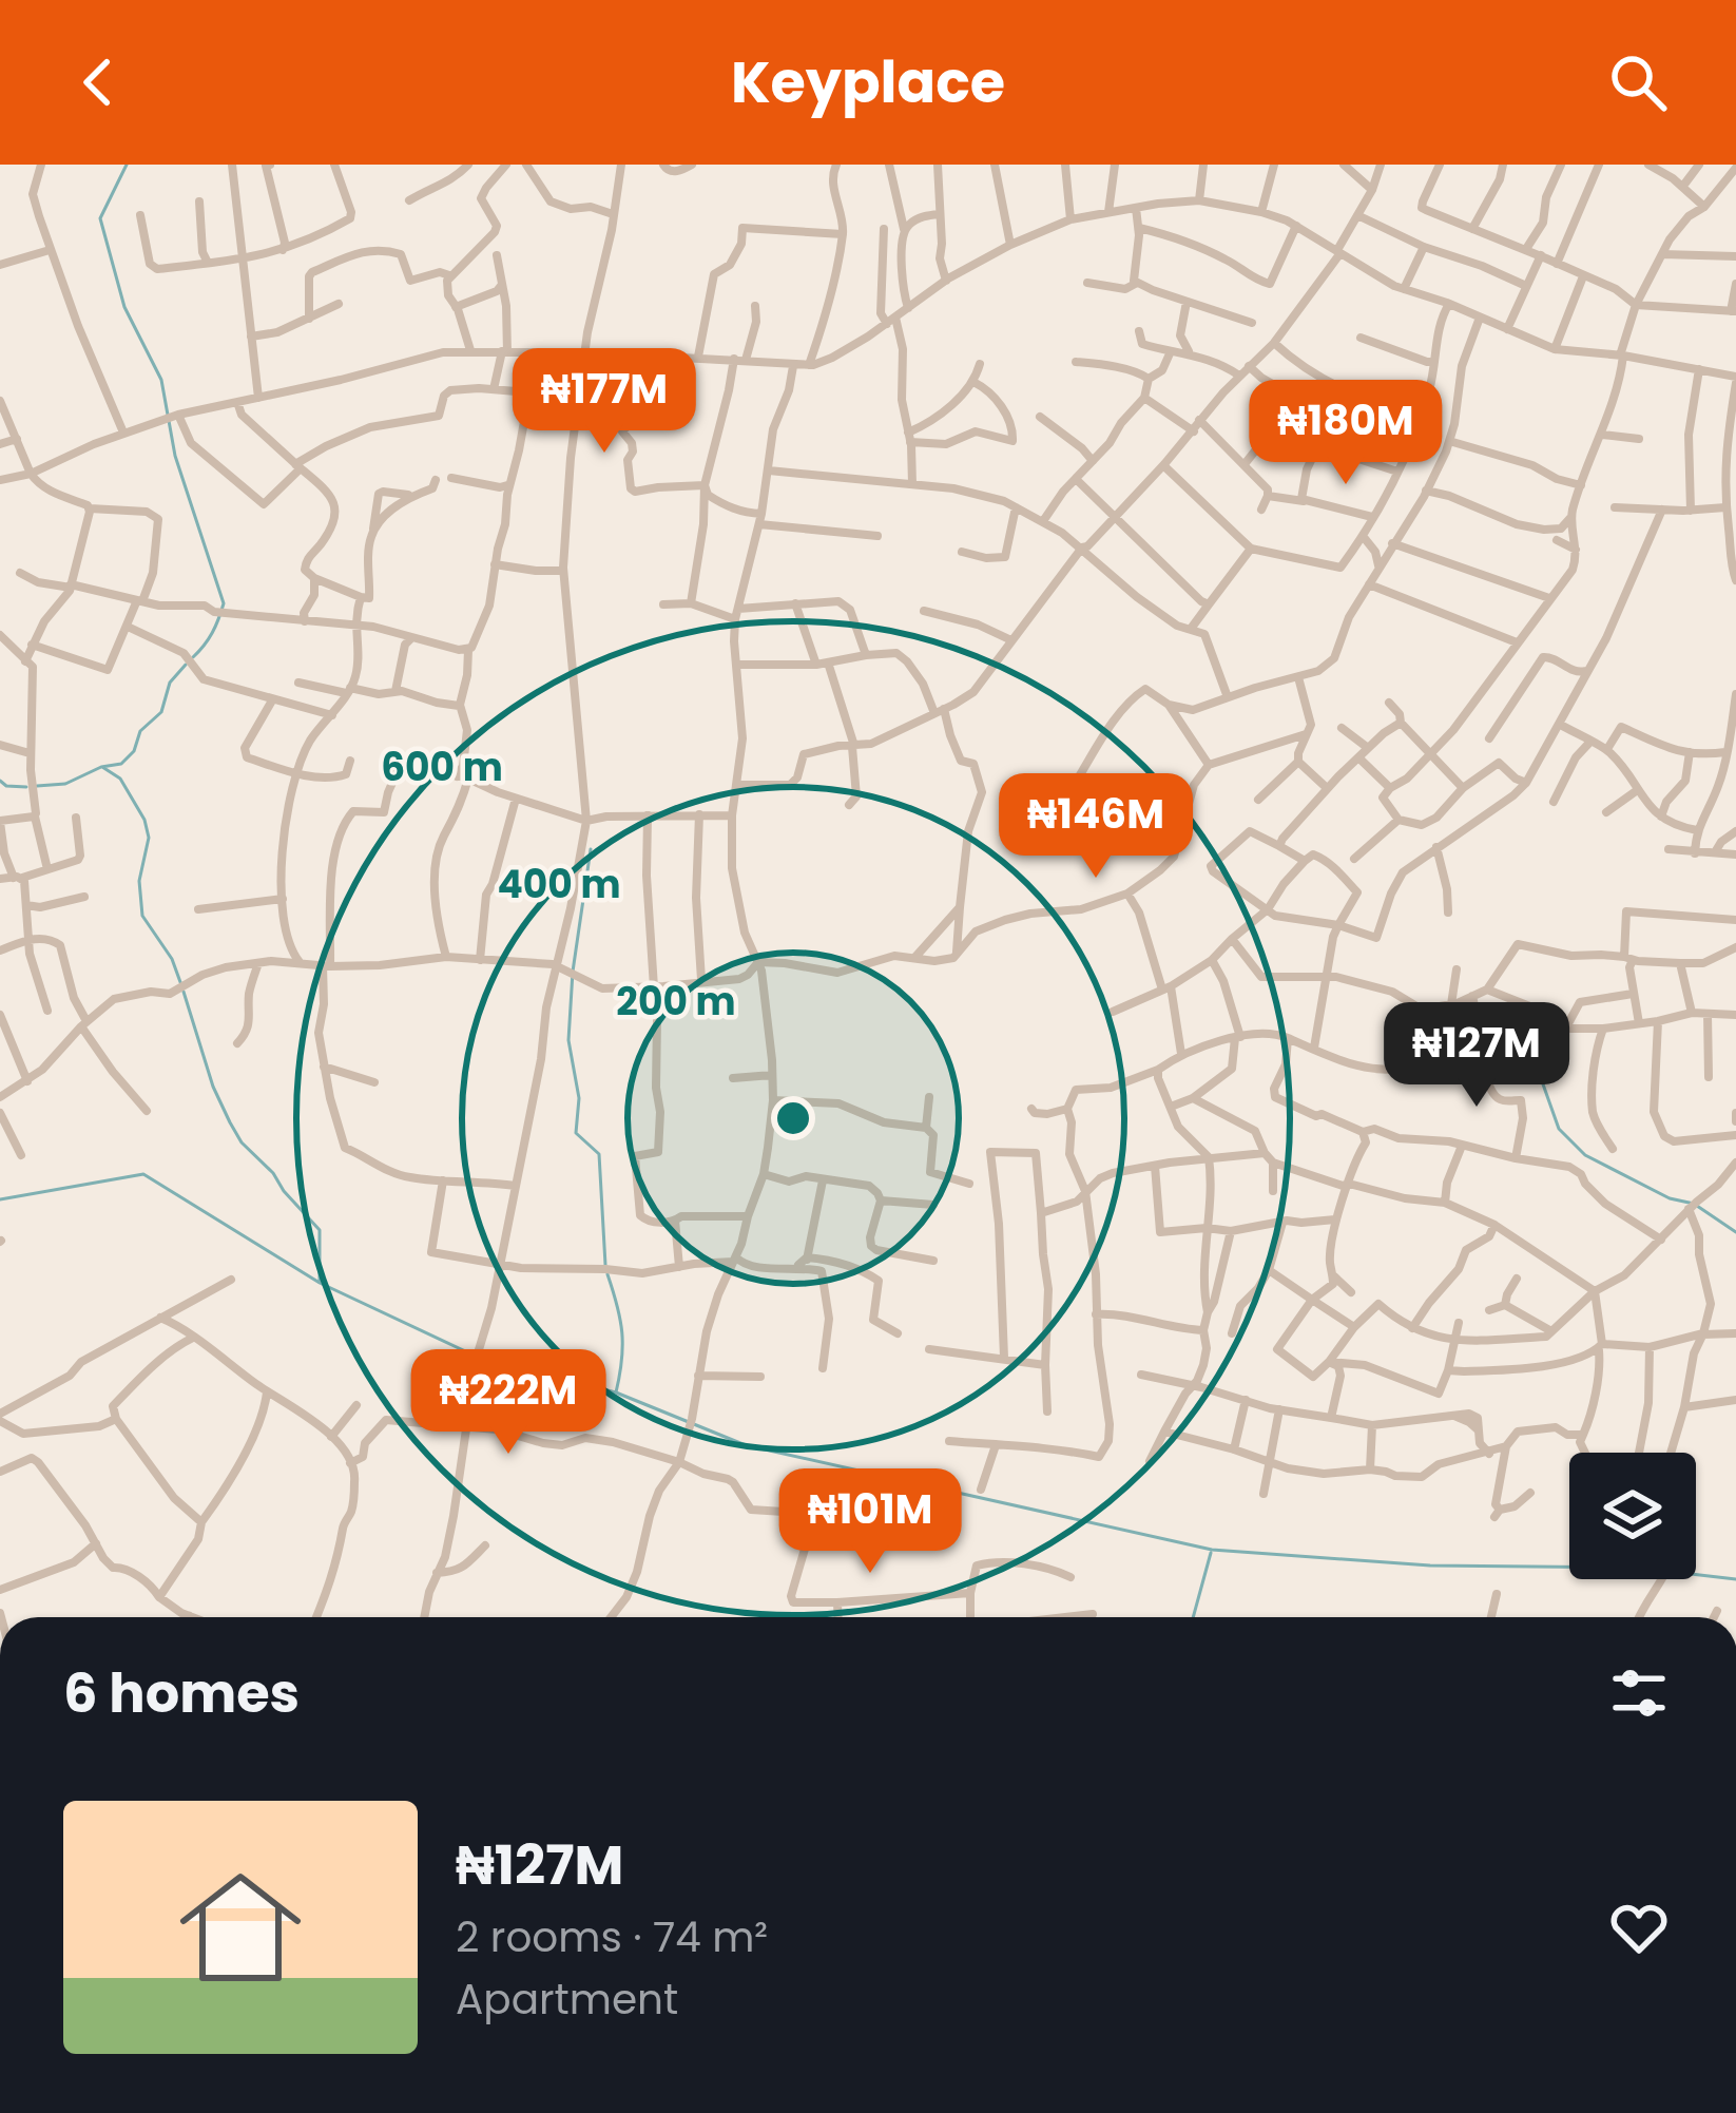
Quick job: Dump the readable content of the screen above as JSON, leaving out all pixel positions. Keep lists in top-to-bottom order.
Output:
{
  "page": {
    "header": "Keyplace",
    "price": [
      "₦177M",
      "₦180M",
      "₦146M",
      "₦127M",
      "₦222M",
      "₦101M"
    ],
    "heading": "6 homes",
    "list": [
      {
        "name": "₦127M",
        "note": "2 rooms · 74 m² · Apartment"
      }
    ]
  },
  "rings": ["600 m", "400 m", "200 m"]
}
